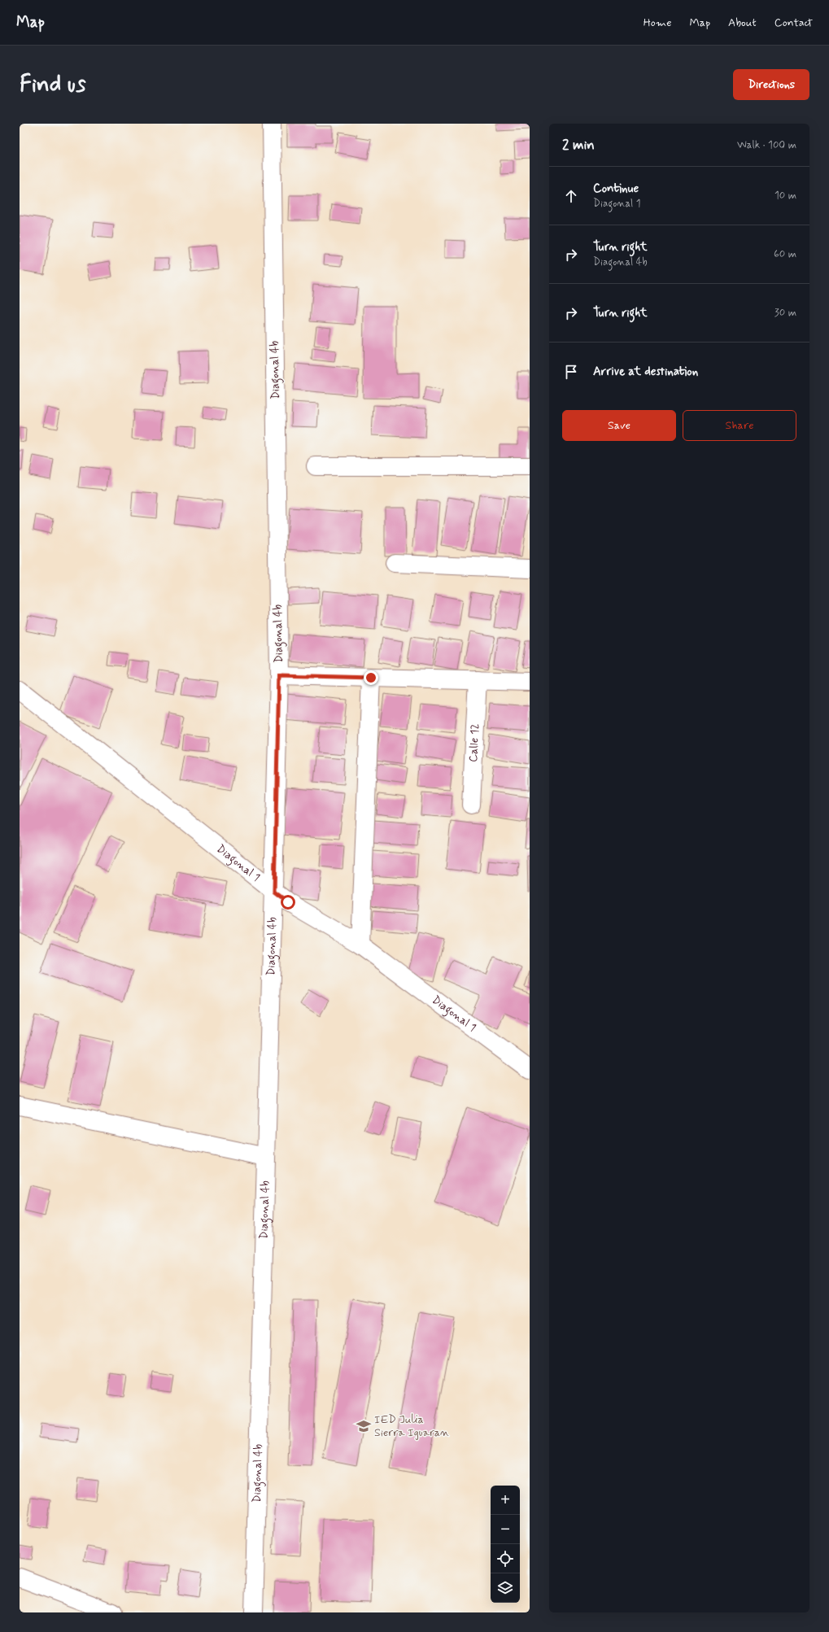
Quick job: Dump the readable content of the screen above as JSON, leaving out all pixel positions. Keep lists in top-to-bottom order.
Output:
{
  "streets": {
    "street": ["Diagonal 4b", "Calle 12", "Diagonal 1"]
  },
  "crossings": [
    ["Diagonal 4b", "Diagonal 1"]
  ],
  "places": {
    "school or university": ["IED Julia Sierra Iguaran"]
  },
  "page": {
    "header": "Map",
    "nav": [
      "Home",
      "Map",
      "About",
      "Contact"
    ],
    "buttons": [
      "Directions",
      ["Save", "Share"]
    ],
    "title": "Find us",
    "heading": ["2 min", "Walk · 100 m"],
    "list": [
      ["Continue", "Diagonal 1", "10 m"],
      ["Turn right", "Diagonal 4b", "60 m"],
      ["Turn right", "30 m"],
      "Arrive at destination"
    ],
    "map_buttons": ["+", "−"]
  }
}
